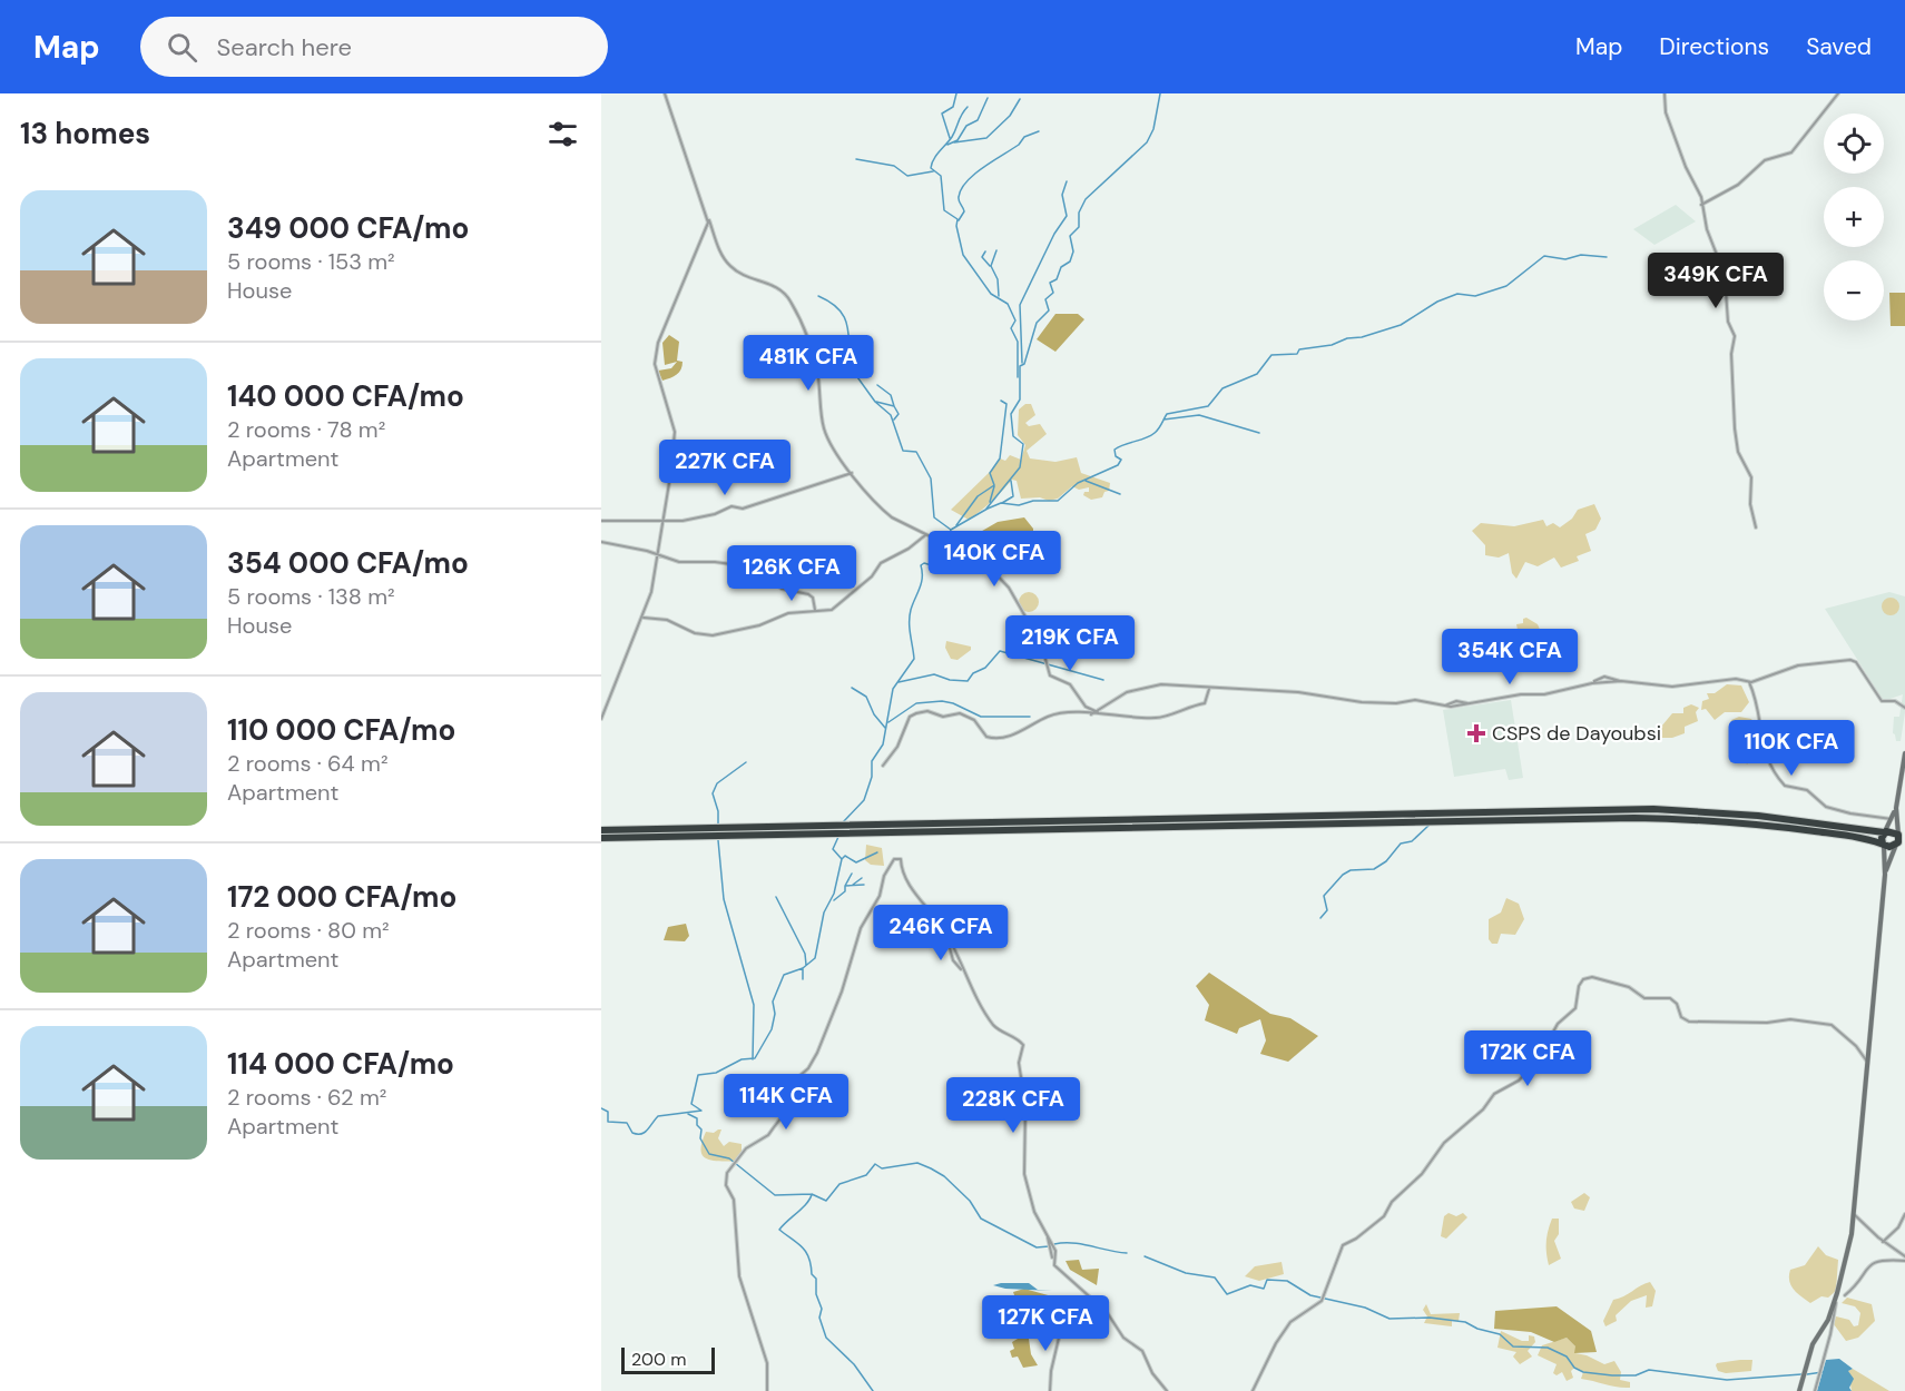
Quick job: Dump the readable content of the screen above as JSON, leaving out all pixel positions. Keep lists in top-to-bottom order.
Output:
{
  "places": {
    "health": ["CSPS de Dayoubsi"]
  },
  "scale_bar": "200 m",
  "page": {
    "header": "Map",
    "search": "Search here",
    "nav": ["Map", "Directions", "Saved"],
    "heading": "13 homes",
    "map_buttons": ["+", "−"],
    "list": [
      {
        "name": "349 000 CFA/mo",
        "note": "5 rooms · 153 m² · House"
      },
      {
        "name": "140 000 CFA/mo",
        "note": "2 rooms · 78 m² · Apartment"
      },
      {
        "name": "354 000 CFA/mo",
        "note": "5 rooms · 138 m² · House"
      },
      {
        "name": "110 000 CFA/mo",
        "note": "2 rooms · 64 m² · Apartment"
      },
      {
        "name": "172 000 CFA/mo",
        "note": "2 rooms · 80 m² · Apartment"
      },
      {
        "name": "114 000 CFA/mo",
        "note": "2 rooms · 62 m² · Apartment"
      }
    ],
    "price": [
      "349K CFA",
      "481K CFA",
      "227K CFA",
      "140K CFA",
      "126K CFA",
      "219K CFA",
      "354K CFA",
      "110K CFA",
      "246K CFA",
      "172K CFA",
      "114K CFA",
      "228K CFA",
      "127K CFA"
    ],
    "scale": "200 m"
  }
}
